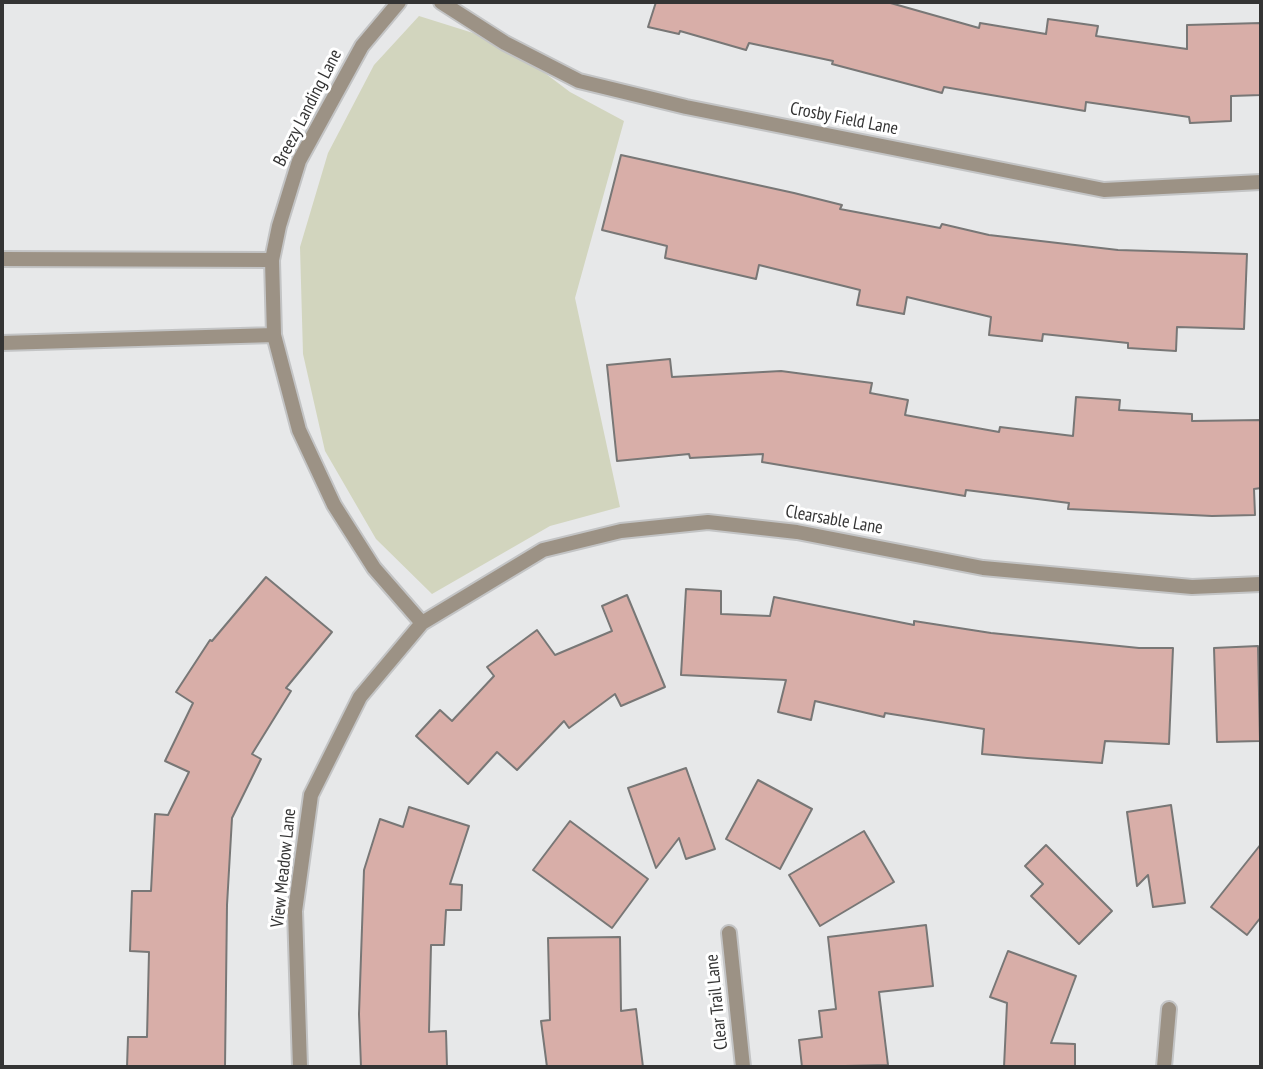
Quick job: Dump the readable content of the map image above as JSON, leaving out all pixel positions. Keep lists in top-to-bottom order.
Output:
{
  "streets": {
    "street": [
      "Breezy Landing Lane",
      "Crosby Field Lane",
      "Clearsable Lane",
      "View Meadow Lane",
      "Clear Trail Lane"
    ]
  },
  "crossings": [
    ["Breezy Landing Lane", "Clearsable Lane"],
    ["Breezy Landing Lane", "View Meadow Lane"],
    ["Clearsable Lane", "View Meadow Lane"]
  ]
}
